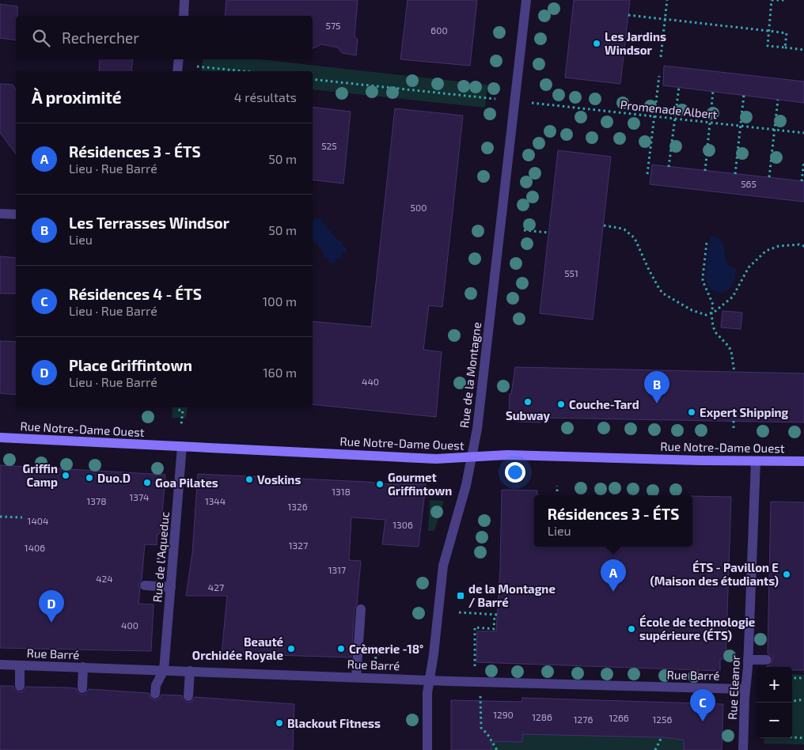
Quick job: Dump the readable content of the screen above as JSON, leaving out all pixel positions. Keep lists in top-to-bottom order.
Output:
{
  "streets": {
    "main road": ["Rue Notre-Dame Ouest"],
    "street": [
      "Rue de la Montagne",
      "Rue de l'Aqueduc",
      "Rue Barré",
      "Rue Eleanor"
    ],
    "path": ["Promenade Albert"]
  },
  "crossings": [
    ["Rue de la Montagne", "Rue Notre-Dame Ouest"],
    ["Rue de la Montagne", "Rue Barré"],
    ["Rue Notre-Dame Ouest", "Rue de l'Aqueduc"],
    ["Rue Notre-Dame Ouest", "Rue Eleanor"],
    ["Rue de l'Aqueduc", "Rue Barré"],
    ["Rue Barré", "Rue Eleanor"]
  ],
  "places": {
    "other": [
      "Les Jardins Windsor",
      "Subway",
      "Couche-Tard",
      "Expert Shipping",
      "Griffin Camp",
      "Duo.D",
      "Voskins",
      "Goa Pilates",
      "Gourmet Griffintown",
      "ÉTS - Pavillon E (Maison des étudiants)",
      "École de technologie supérieure (ÉTS)",
      "Beauté Orchidée Royale",
      "Crèmerie -18°",
      "Blackout Fitness"
    ],
    "transit": ["de la Montagne / Barré"]
  },
  "house_numbers": [
    "575",
    "600",
    "525",
    "565",
    "500",
    "551",
    "440",
    "1318",
    "1374",
    "1378",
    "1344",
    "1326",
    "1404",
    "1306",
    "1327",
    "1406",
    "1317",
    "424",
    "427",
    "400",
    "1290",
    "1286",
    "1266",
    "1276",
    "1256"
  ],
  "page": {
    "search": "Rechercher",
    "heading": ["À proximité", "4 résultats"],
    "list": [
      {
        "mark": "A",
        "name": "Résidences 3 - ÉTS",
        "note": "Lieu · Rue Barré",
        "value": "50 m"
      },
      {
        "mark": "B",
        "name": "Les Terrasses Windsor",
        "note": "Lieu",
        "value": "50 m"
      },
      {
        "mark": "C",
        "name": "Résidences 4 - ÉTS",
        "note": "Lieu · Rue Barré",
        "value": "100 m"
      },
      {
        "mark": "D",
        "name": "Place Griffintown",
        "note": "Lieu · Rue Barré",
        "value": "160 m"
      }
    ],
    "pins": [
      "B",
      "A",
      "D",
      "C"
    ],
    "popup": ["Résidences 3 - ÉTS", "Lieu"],
    "map_buttons": ["+", "−"]
  }
}
